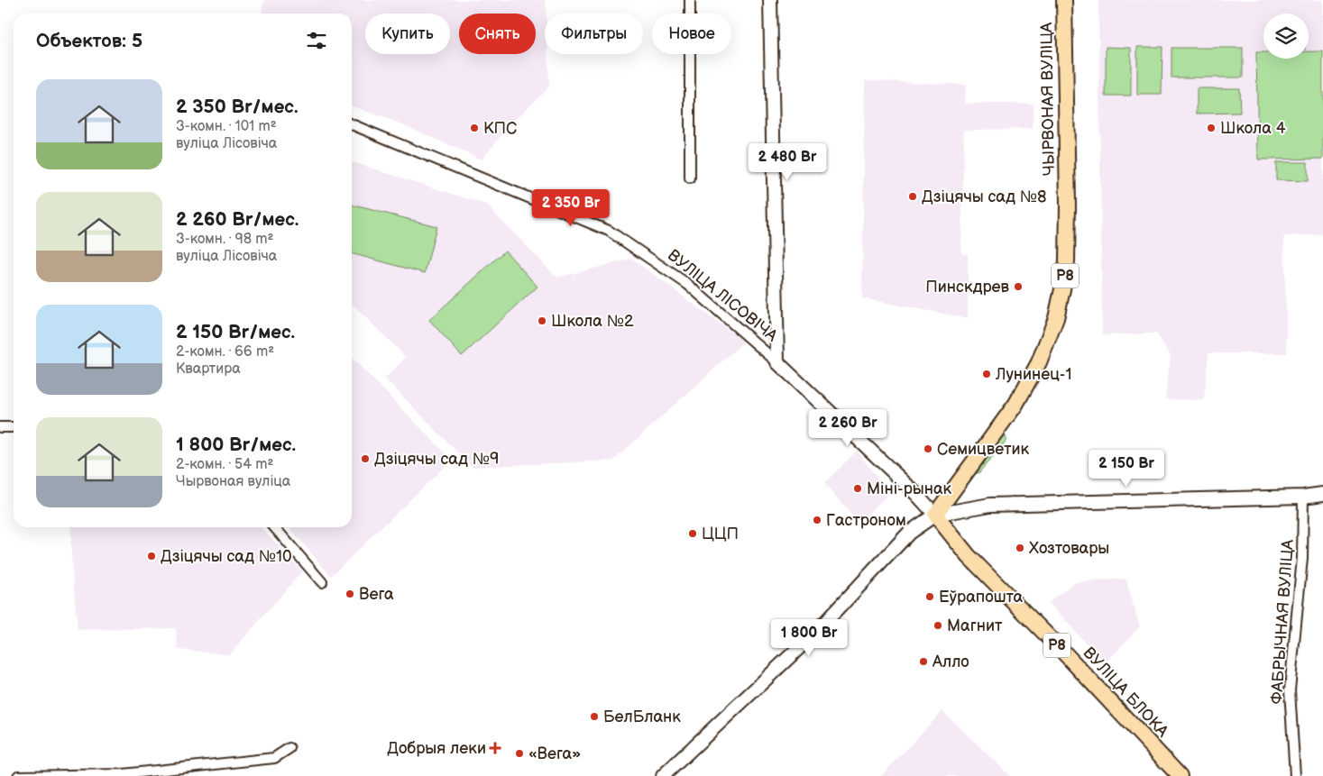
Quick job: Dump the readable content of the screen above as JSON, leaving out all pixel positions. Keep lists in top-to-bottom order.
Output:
{
  "streets": {
    "main road": ["ЧЫРВОНАЯ ВУЛІЦА", "Р8", "ВУЛІЦА БЛОКА"],
    "street": ["ВУЛІЦА ЛІСОВІЧА", "ФАБРЫЧНАЯ ВУЛІЦА"]
  },
  "crossings": [
    ["ЧЫРВОНАЯ ВУЛІЦА", "ВУЛІЦА ЛІСОВІЧА"],
    ["ЧЫРВОНАЯ ВУЛІЦА", "ВУЛІЦА БЛОКА"],
    ["ВУЛІЦА ЛІСОВІЧА", "ВУЛІЦА БЛОКА"]
  ],
  "places": {
    "other": [
      "КПС",
      "Школа 4",
      "Дзіцячы сад №8",
      "Пинскдрев",
      "Школа №2",
      "Лунинец-1",
      "Семицветик",
      "Дзіцячы сад №9",
      "Міні-рынак",
      "Гастроном",
      "ЦЦП",
      "Хозтовары",
      "Дзіцячы сад №10",
      "Вега",
      "Еўрапошта",
      "Магнит",
      "Алло",
      "БелБланк",
      "«Вега»"
    ],
    "health": ["Добрыя леки"]
  },
  "page": {
    "chip": [
      "Купить",
      "Снять",
      "Фильтры",
      "Новое"
    ],
    "heading": "Объектов: 5",
    "list": [
      {
        "name": "2 350 Br/мес.",
        "note": "3-комн. · 101 m² · вуліца Лісовіча"
      },
      {
        "name": "2 260 Br/мес.",
        "note": "3-комн. · 98 m² · вуліца Лісовіча"
      },
      {
        "name": "2 150 Br/мес.",
        "note": "2-комн. · 66 m² · Квартира"
      },
      {
        "name": "1 800 Br/мес.",
        "note": "2-комн. · 54 m² · Чырвоная вуліца"
      }
    ],
    "price": [
      "2 480 Br",
      "2 350 Br",
      "2 260 Br",
      "2 150 Br",
      "1 800 Br"
    ]
  }
}
